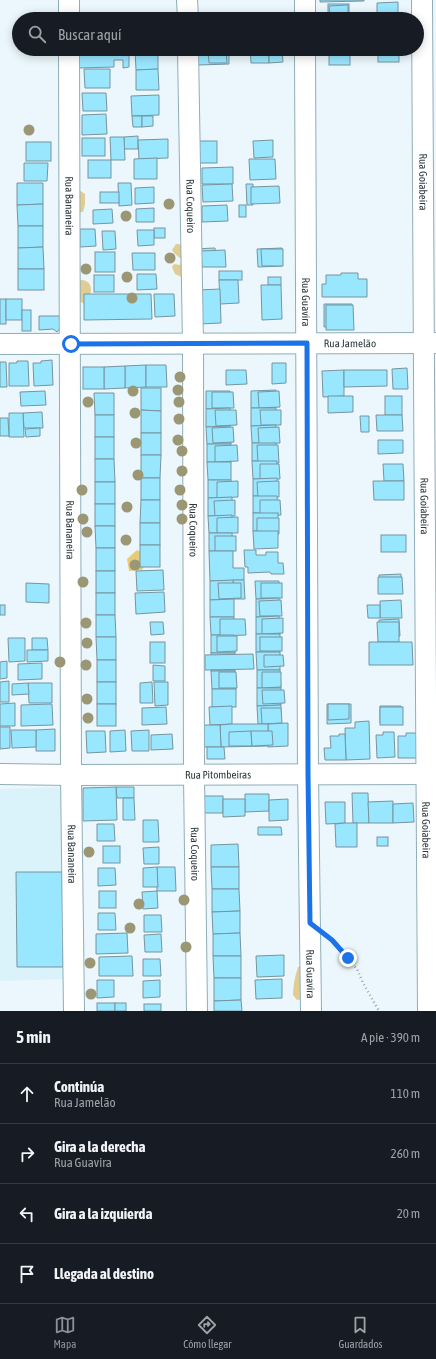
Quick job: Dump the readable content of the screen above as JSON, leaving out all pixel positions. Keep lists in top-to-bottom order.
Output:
{
  "streets": {
    "street": [
      "Rua Goiabeira",
      "Rua Bananeira",
      "Rua Coqueiro",
      "Rua Guavira",
      "Rua Jamelão",
      "Rua Pitombeiras"
    ]
  },
  "crossings": [
    ["Rua Goiabeira", "Rua Jamelão"],
    ["Rua Goiabeira", "Rua Pitombeiras"],
    ["Rua Bananeira", "Rua Jamelão"],
    ["Rua Bananeira", "Rua Pitombeiras"],
    ["Rua Coqueiro", "Rua Jamelão"],
    ["Rua Coqueiro", "Rua Pitombeiras"],
    ["Rua Guavira", "Rua Jamelão"],
    ["Rua Guavira", "Rua Pitombeiras"]
  ],
  "page": {
    "search": "Buscar aquí",
    "heading": ["5 min", "A pie · 390 m"],
    "list": [
      ["Continúa", "Rua Jamelão", "110 m"],
      ["Gira a la derecha", "Rua Guavira", "260 m"],
      ["Gira a la izquierda", "20 m"],
      "Llegada al destino"
    ],
    "nav": ["Mapa", "Cómo llegar", "Guardados"]
  }
}
